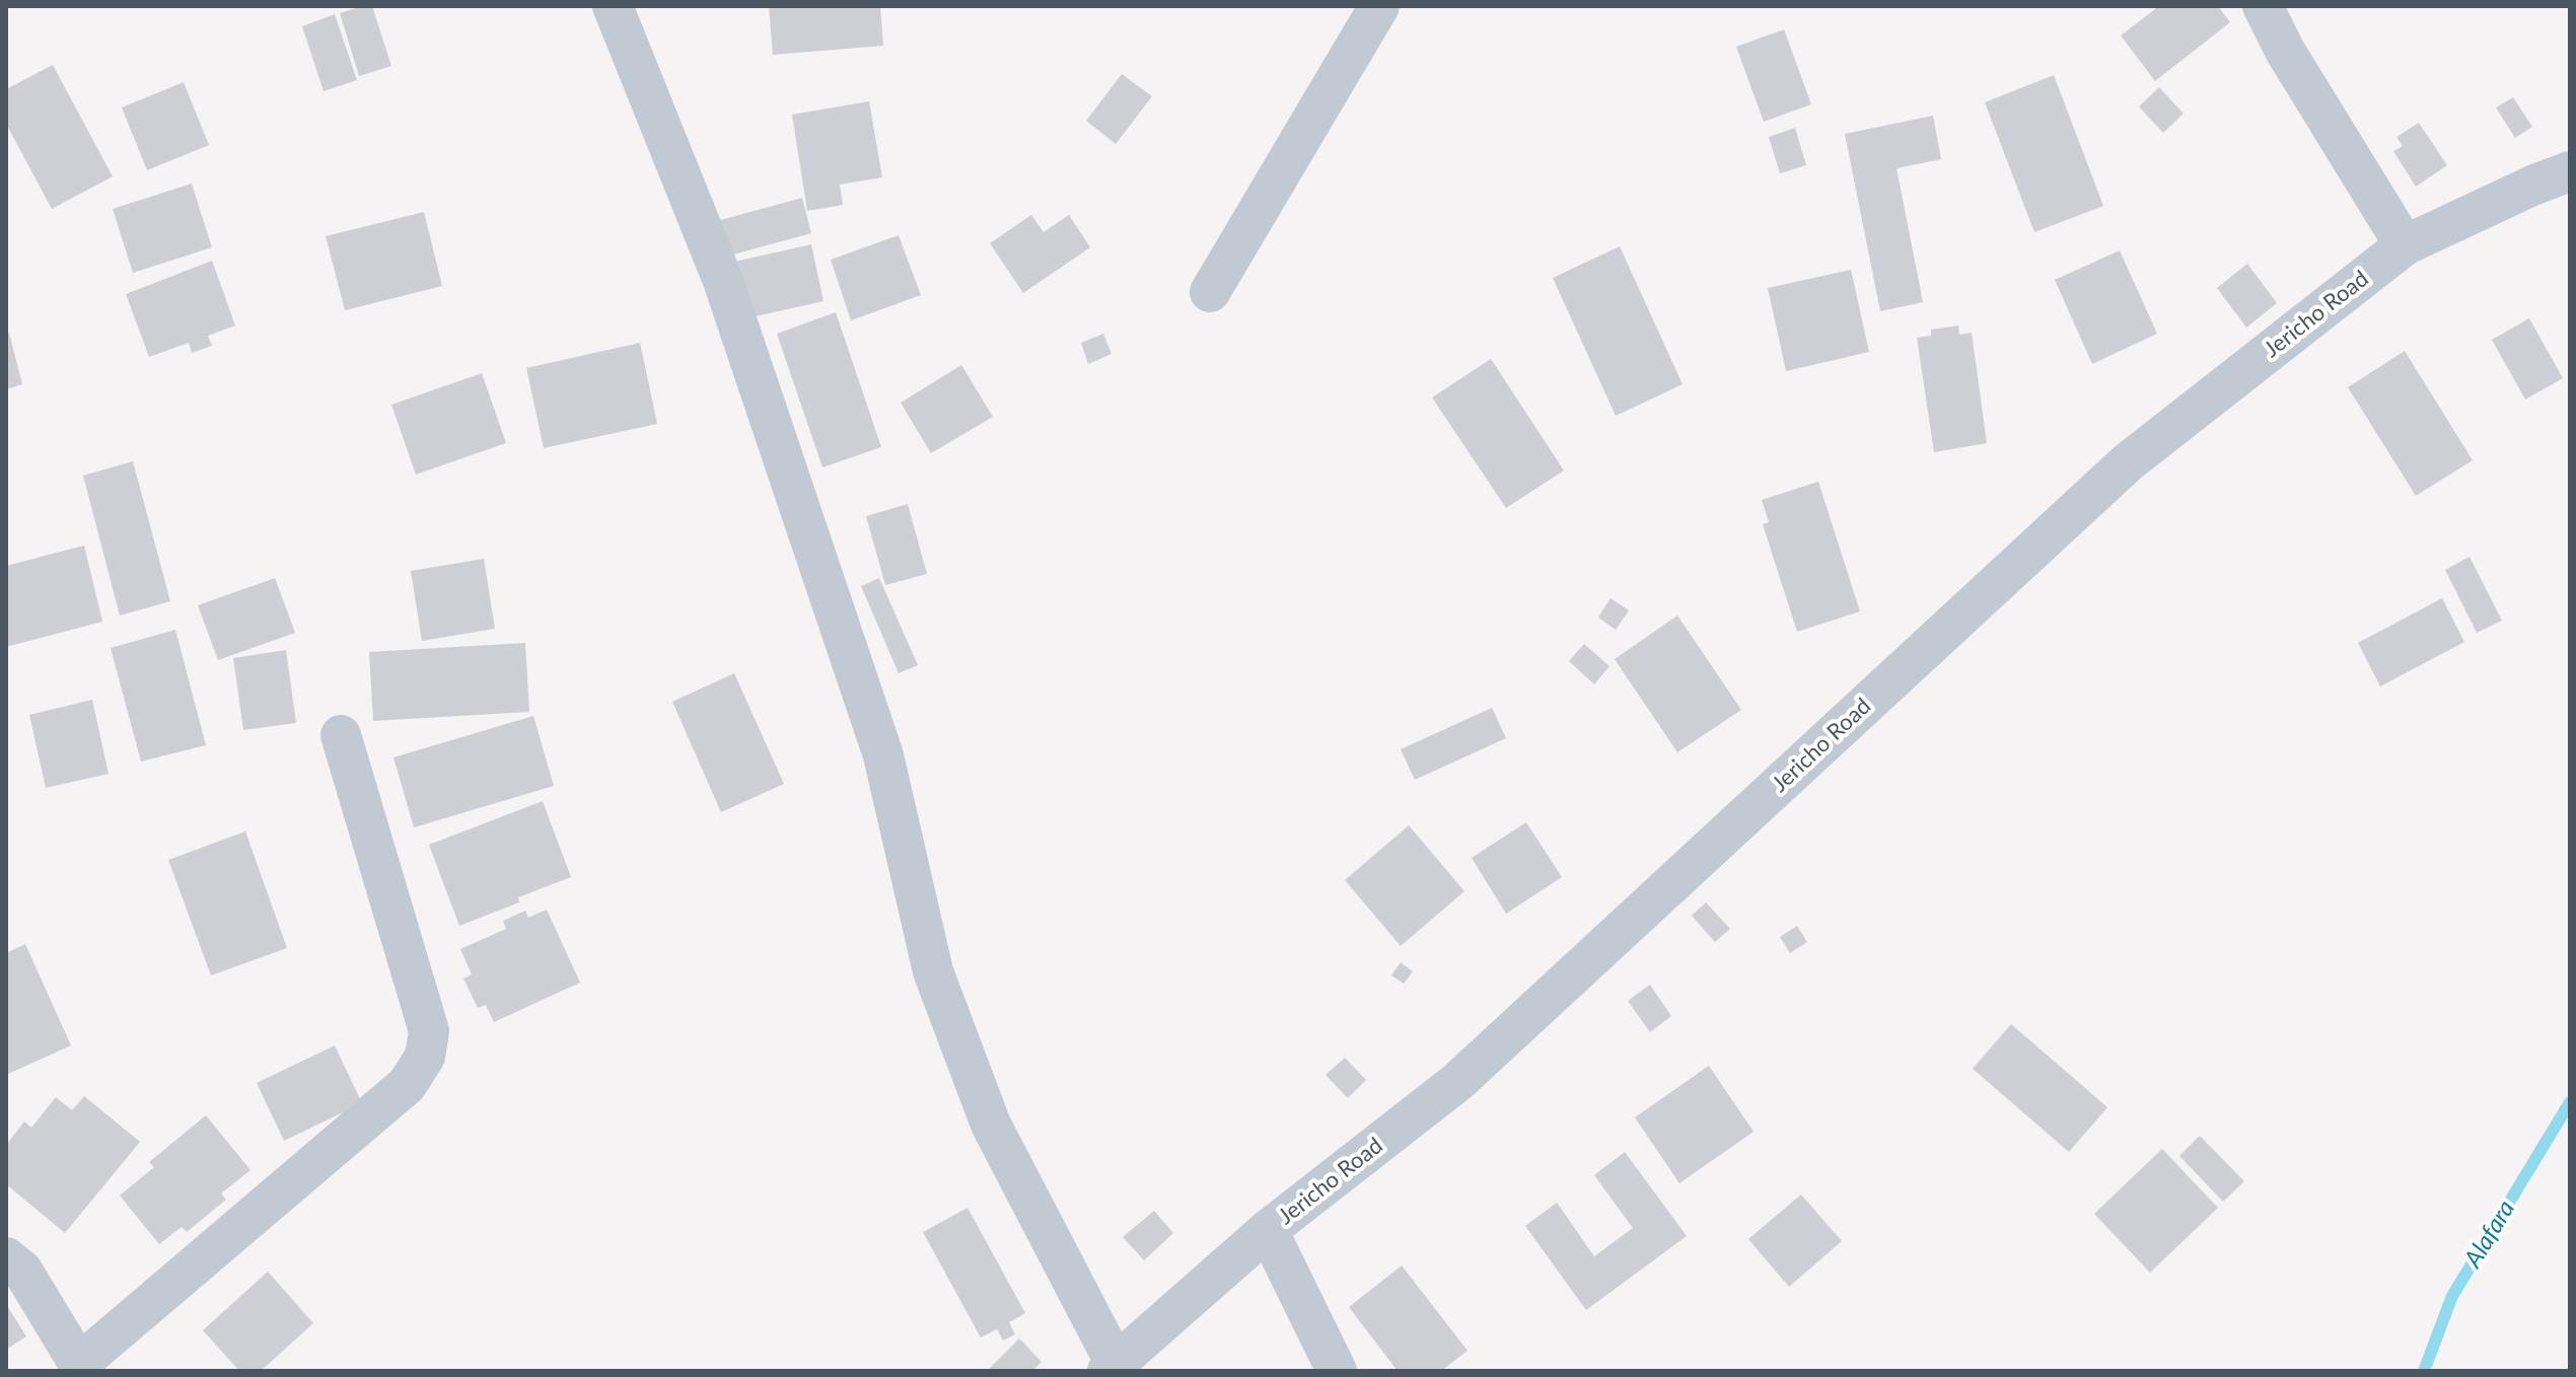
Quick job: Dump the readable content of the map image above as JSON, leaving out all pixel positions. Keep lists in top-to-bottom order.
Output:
{
  "streets": {
    "street": ["Jericho Road"]
  },
  "water": ["Alafara"]
}
